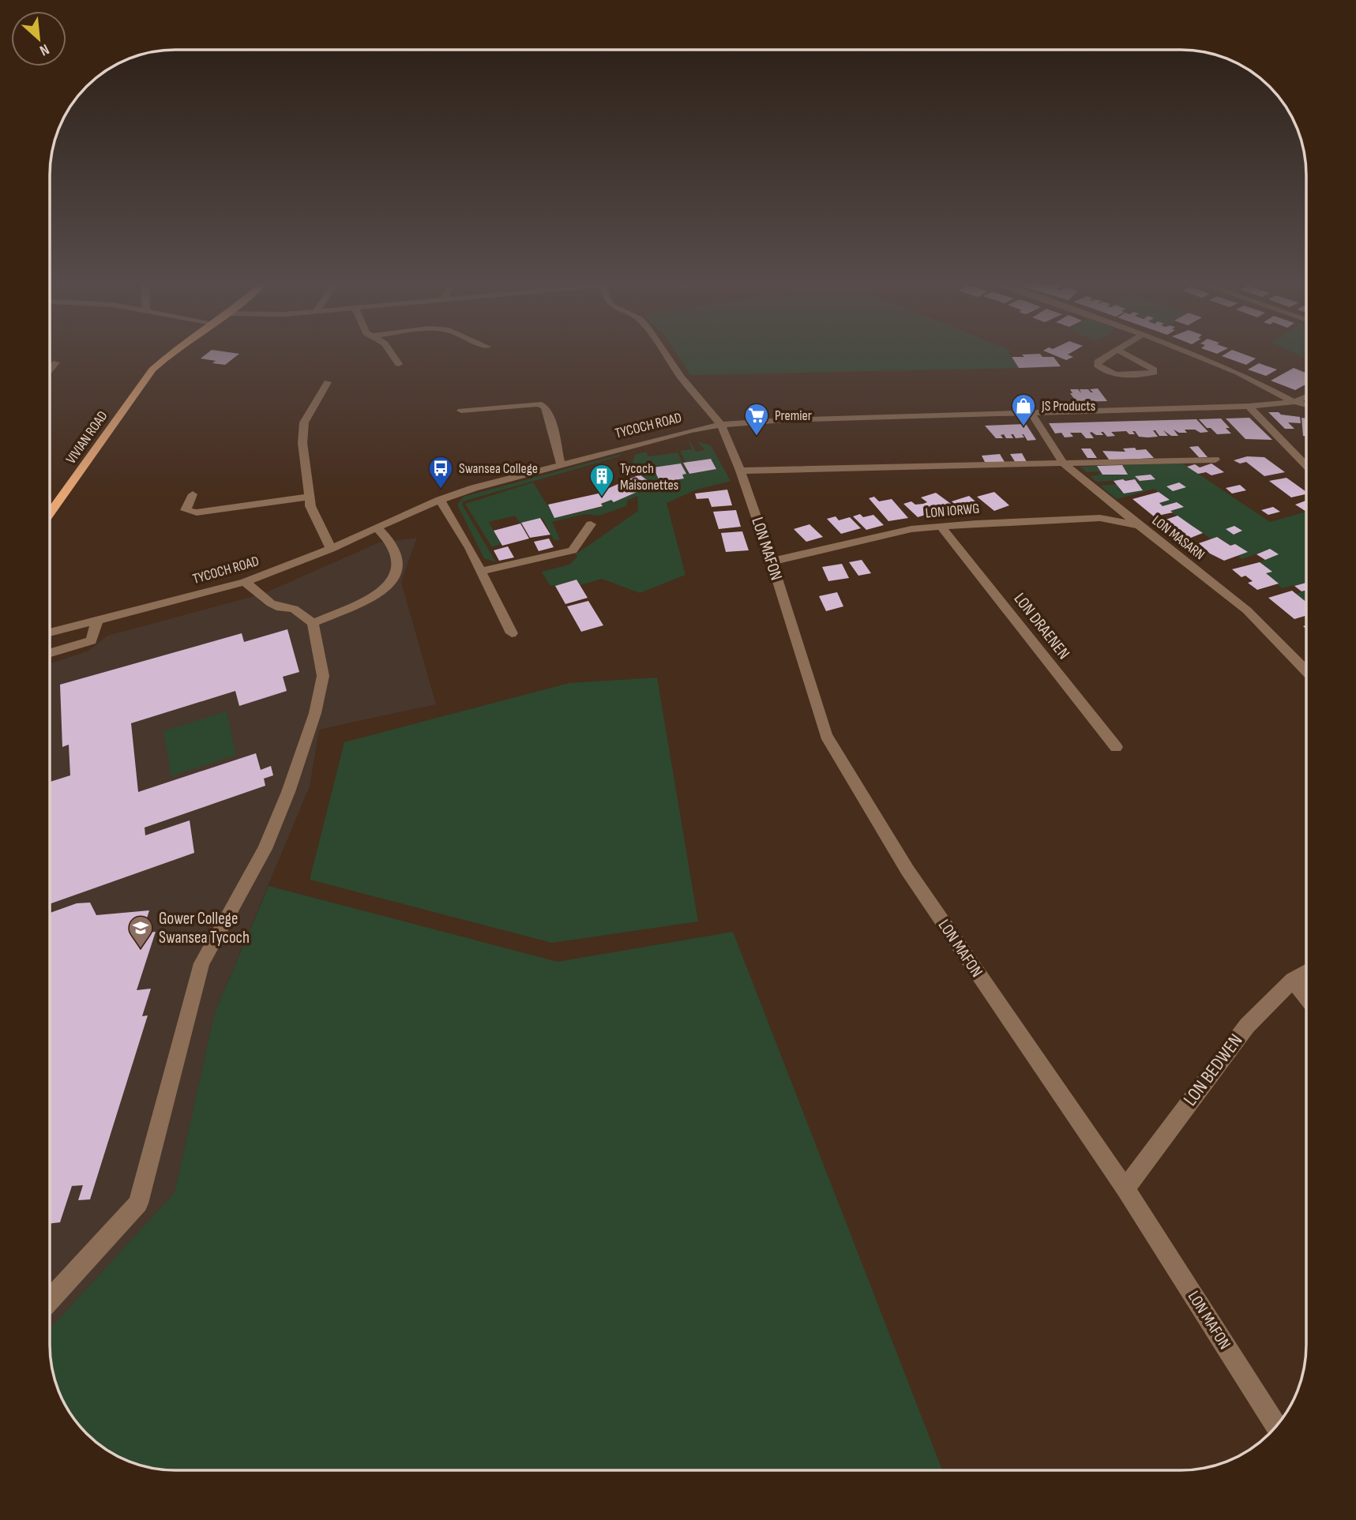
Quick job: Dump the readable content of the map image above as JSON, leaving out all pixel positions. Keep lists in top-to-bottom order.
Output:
{
  "streets": {
    "main road": ["VIVIAN ROAD"],
    "street": [
      "TYCOCH ROAD",
      "LON IORWG",
      "LON MASARN",
      "LON MAFON",
      "LON DRAENEN",
      "LON BEDWEN"
    ]
  },
  "crossings": [
    ["TYCOCH ROAD", "LON MASARN"],
    ["TYCOCH ROAD", "LON MAFON"],
    ["LON IORWG", "LON MASARN"],
    ["LON IORWG", "LON MAFON"],
    ["LON IORWG", "LON DRAENEN"],
    ["LON MAFON", "LON BEDWEN"]
  ],
  "places": {
    "shop": ["JS Products"],
    "supermarket": ["Premier"],
    "bus stop": ["Swansea College"],
    "building": ["Tycoch Maisonettes"],
    "school or university": ["Gower College Swansea Tycoch"]
  },
  "north": "bottom right"
}
